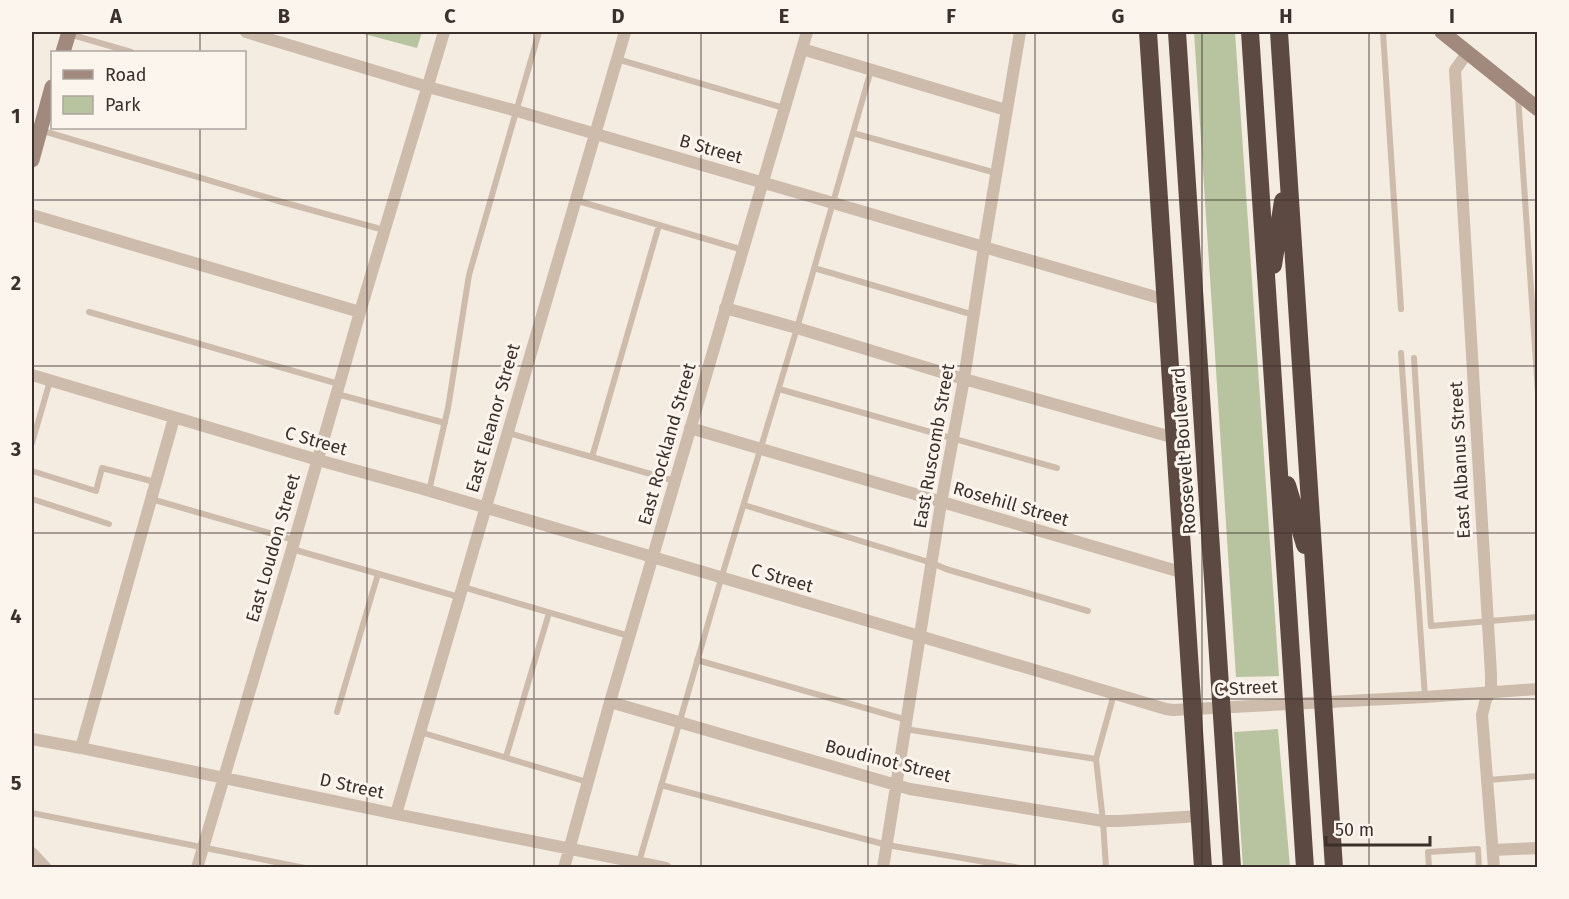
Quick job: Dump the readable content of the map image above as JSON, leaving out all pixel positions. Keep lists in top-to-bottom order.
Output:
{
  "streets": {
    "highway": ["Roosevelt Boulevard"],
    "street": [
      "B Street",
      "East Eleanor Street",
      "C Street",
      "East Rockland Street",
      "East Ruscomb Street",
      "East Albanus Street",
      "Rosehill Street",
      "East Loudon Street",
      "Boudinot Street",
      "D Street"
    ]
  },
  "crossings": [
    ["B Street", "East Eleanor Street"],
    ["B Street", "East Rockland Street"],
    ["B Street", "East Ruscomb Street"],
    ["B Street", "Roosevelt Boulevard"],
    ["B Street", "East Loudon Street"],
    ["East Eleanor Street", "C Street"],
    ["East Eleanor Street", "D Street"],
    ["C Street", "East Rockland Street"],
    ["C Street", "East Ruscomb Street"],
    ["C Street", "Roosevelt Boulevard"],
    ["C Street", "East Albanus Street"],
    ["C Street", "East Loudon Street"],
    ["East Rockland Street", "Rosehill Street"],
    ["East Rockland Street", "Boudinot Street"],
    ["East Rockland Street", "D Street"],
    ["East Ruscomb Street", "Rosehill Street"],
    ["East Ruscomb Street", "Boudinot Street"],
    ["Roosevelt Boulevard", "Rosehill Street"],
    ["Roosevelt Boulevard", "Boudinot Street"],
    ["East Loudon Street", "D Street"]
  ],
  "legend": ["Road", "Park"],
  "scale_bar": "50 m",
  "grid": {
    "columns": [
      "A",
      "B",
      "C",
      "D",
      "E",
      "F",
      "G",
      "H",
      "I"
    ],
    "rows": [
      "1",
      "2",
      "3",
      "4",
      "5"
    ]
  }
}
